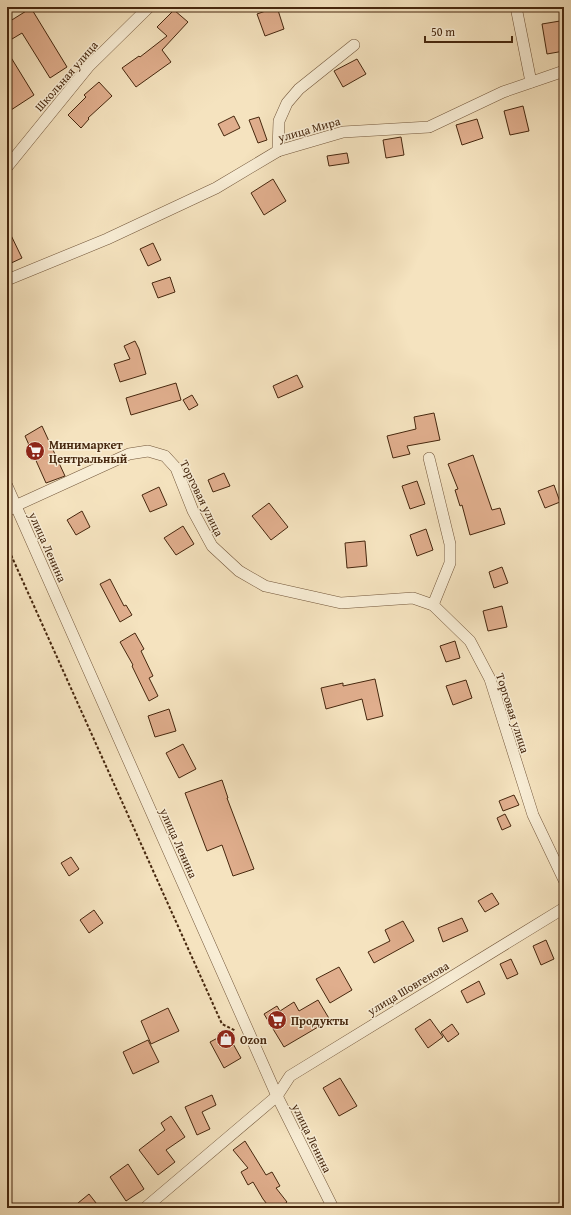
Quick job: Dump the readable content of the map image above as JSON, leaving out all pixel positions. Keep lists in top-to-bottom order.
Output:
{
  "streets": {
    "street": [
      "Школьная улица",
      "улица Мира",
      "Торговая улица",
      "улица Ленина",
      "улица Шовгенова"
    ]
  },
  "crossings": [
    ["Торговая улица", "улица Ленина"],
    ["улица Ленина", "улица Шовгенова"]
  ],
  "places": {
    "supermarket": ["Минимаркет Центральный", "Продукты"],
    "shop": ["Ozon"]
  },
  "scale_bar": "50 m"
}
